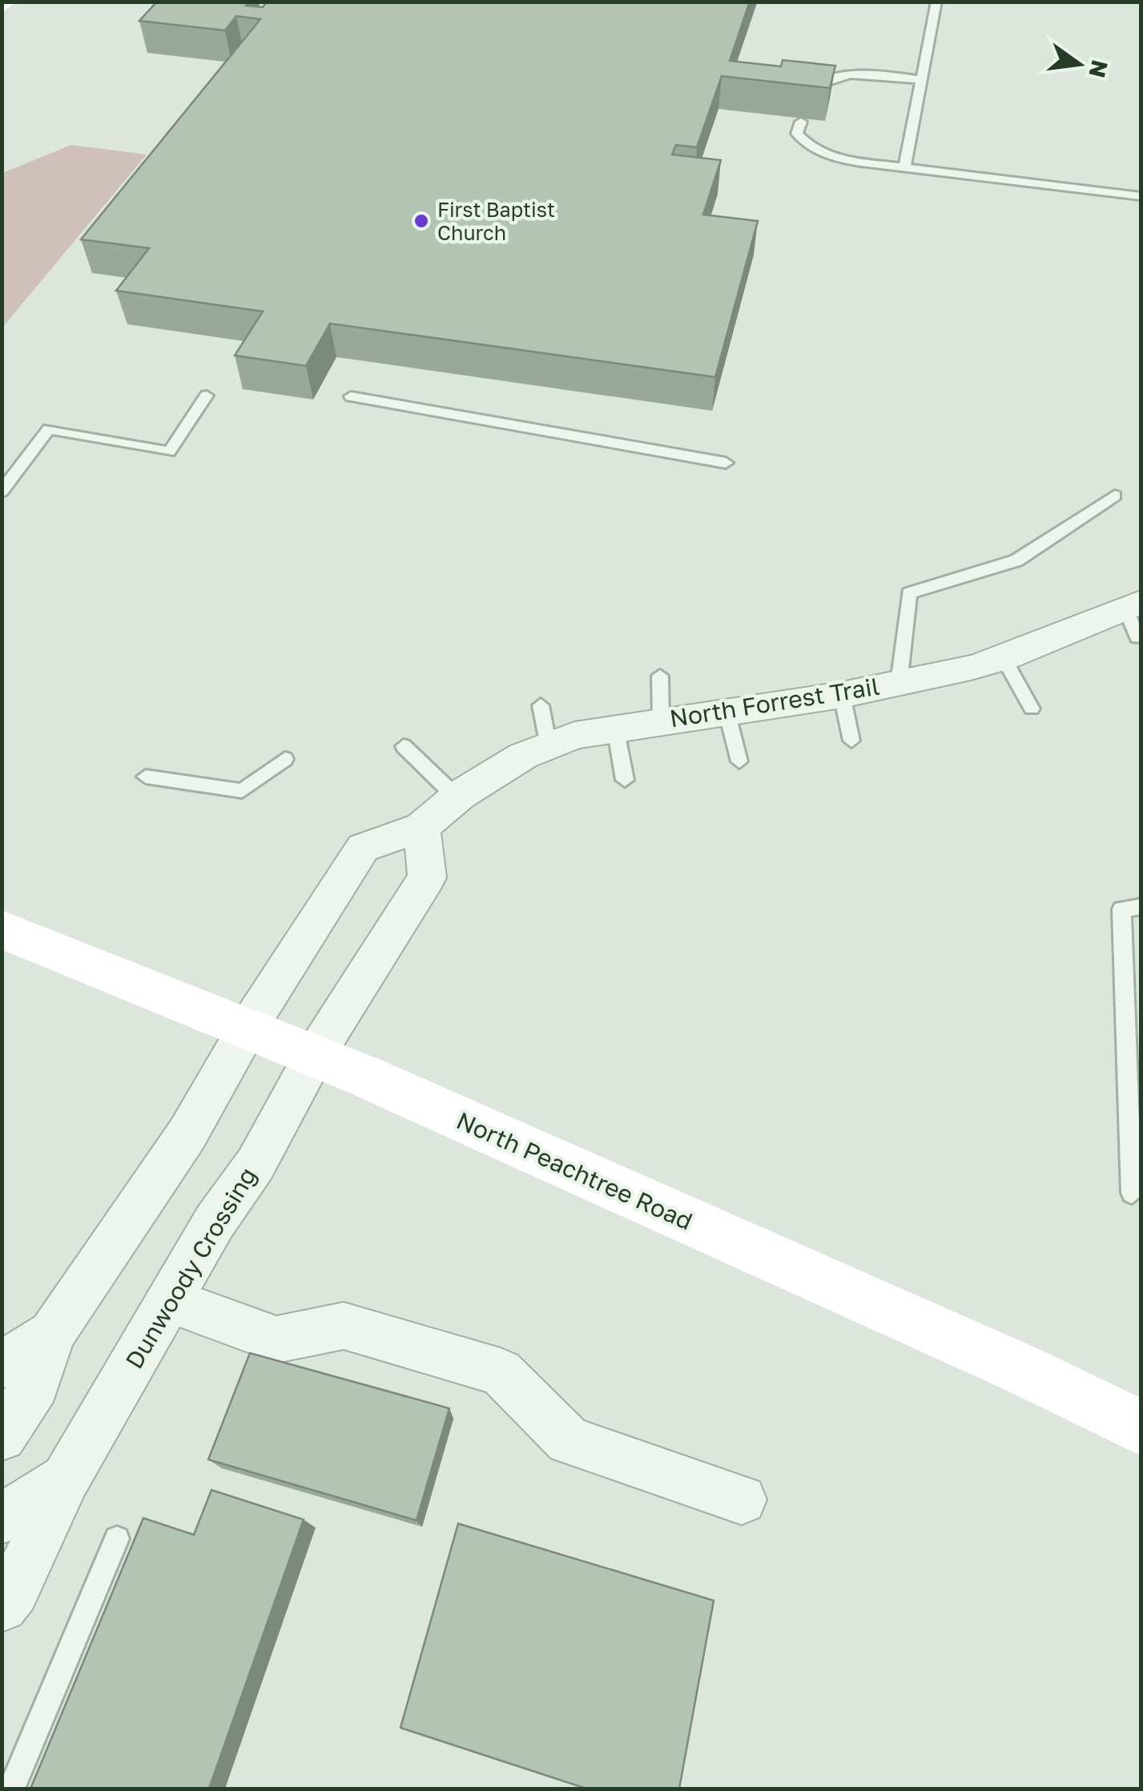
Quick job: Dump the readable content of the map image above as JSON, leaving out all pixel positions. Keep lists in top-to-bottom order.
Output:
{
  "streets": {
    "street": ["North Forrest Trail", "North Peachtree Road", "Dunwoody Crossing"]
  },
  "crossings": [
    ["North Forrest Trail", "North Peachtree Road"],
    ["North Peachtree Road", "Dunwoody Crossing"]
  ],
  "places": ["First Baptist Church"],
  "north": "right"
}
